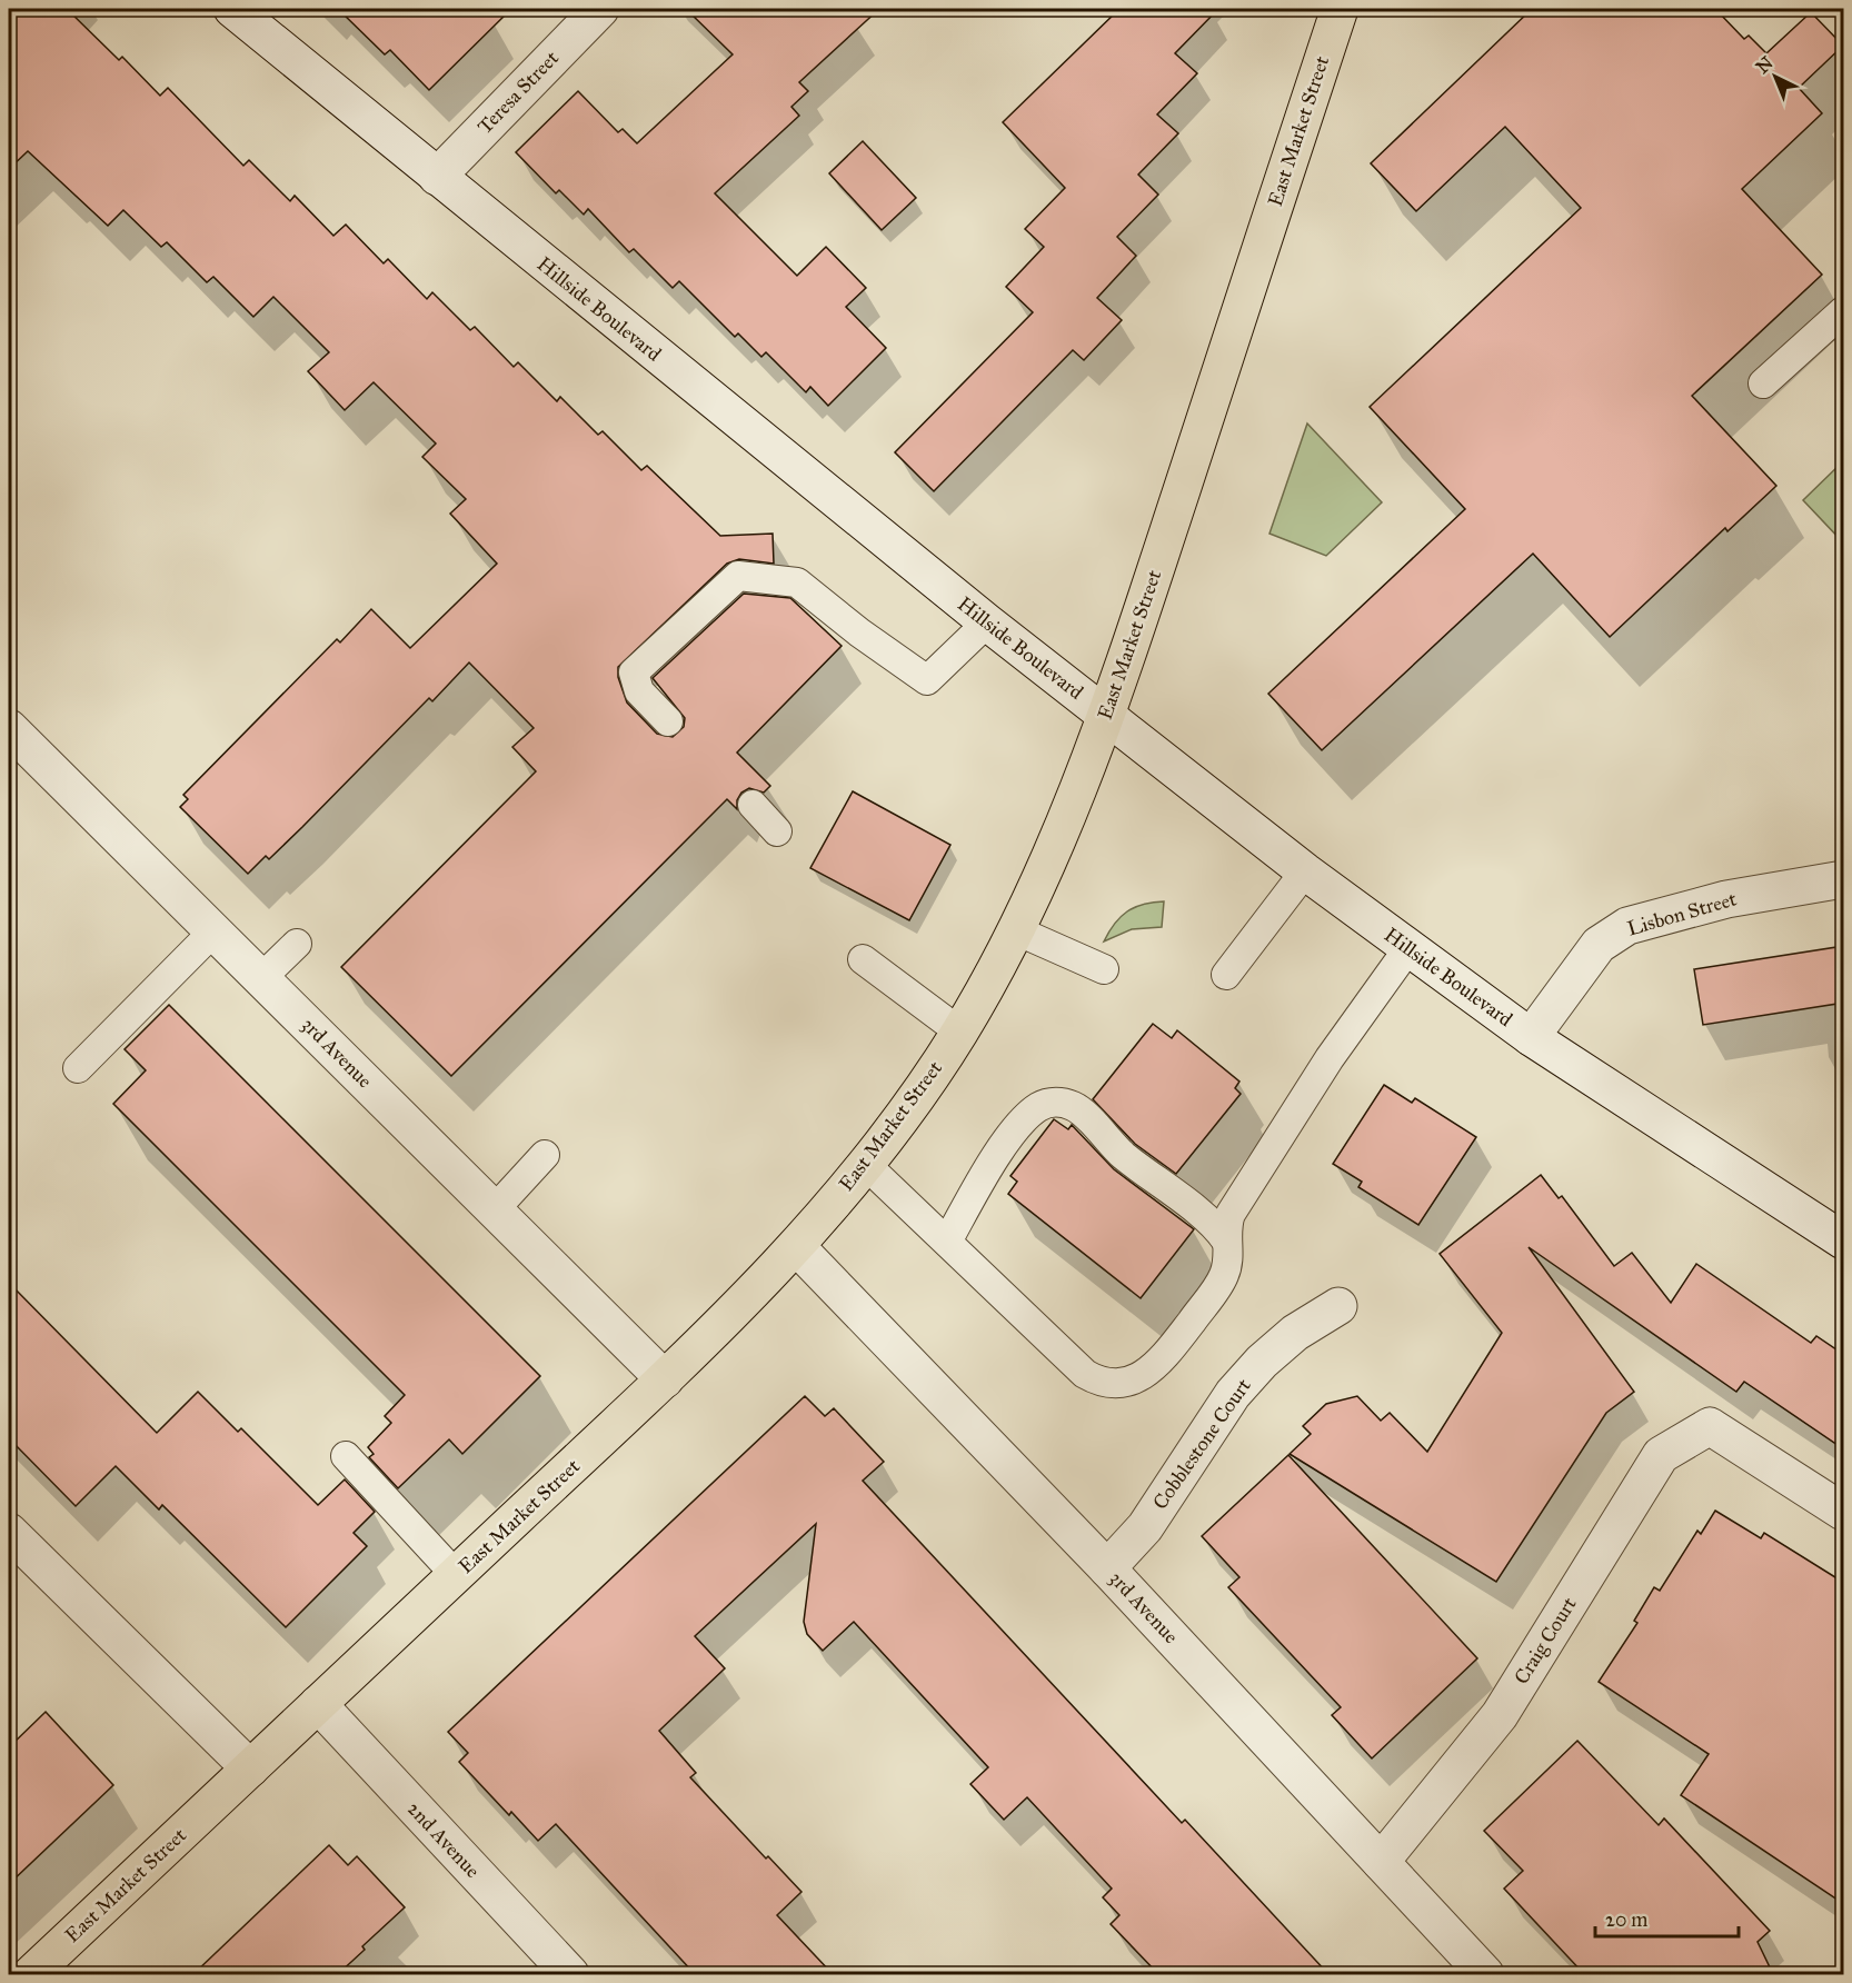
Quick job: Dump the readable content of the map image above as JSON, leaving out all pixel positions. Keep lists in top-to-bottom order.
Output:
{
  "streets": {
    "main road": ["East Market Street"],
    "street": [
      "Teresa Street",
      "Hillside Boulevard",
      "Lisbon Street",
      "3rd Avenue",
      "Cobblestone Court",
      "Craig Court",
      "2nd Avenue"
    ]
  },
  "crossings": [
    ["Teresa Street", "Hillside Boulevard"],
    ["East Market Street", "Hillside Boulevard"],
    ["East Market Street", "3rd Avenue"],
    ["East Market Street", "2nd Avenue"],
    ["Hillside Boulevard", "Lisbon Street"],
    ["3rd Avenue", "Cobblestone Court"],
    ["3rd Avenue", "Craig Court"]
  ],
  "scale_bar": "20 m",
  "north": "top left"
}
